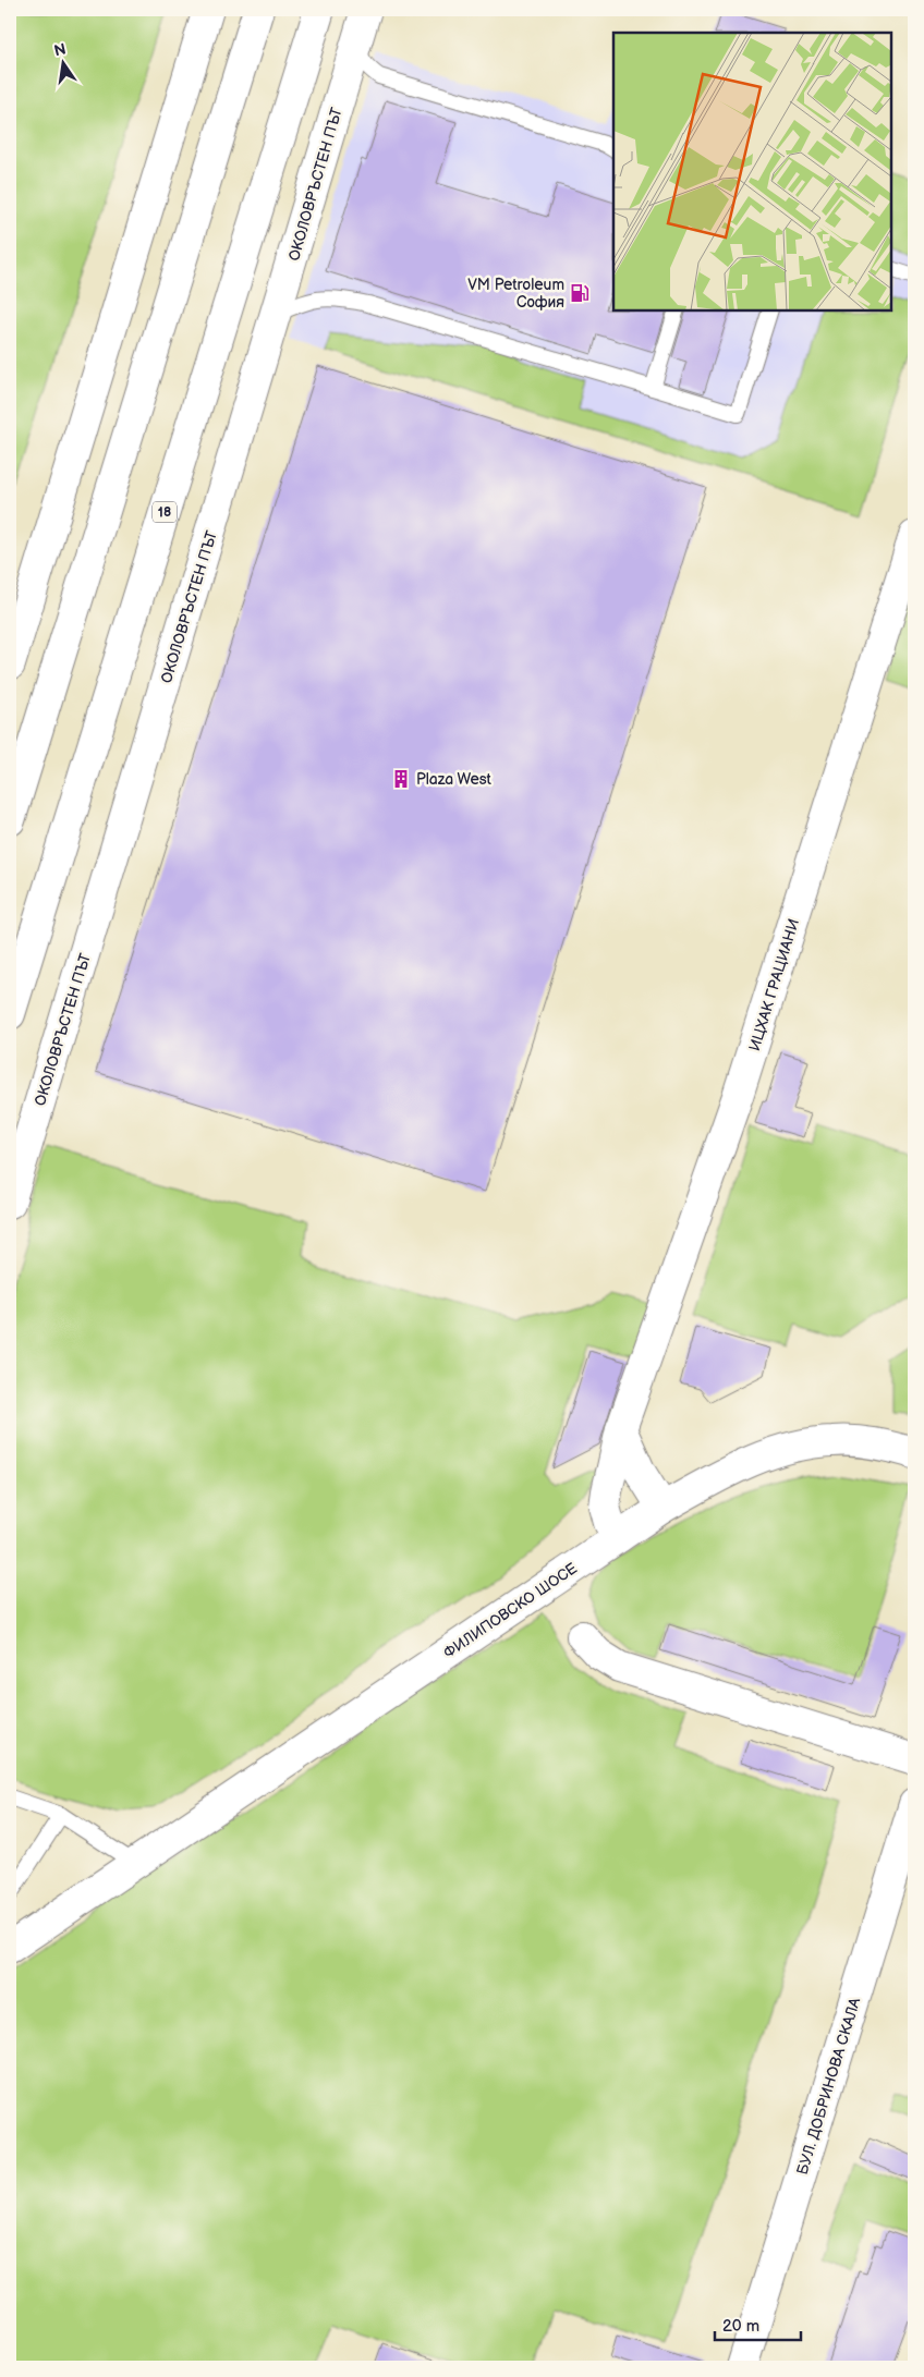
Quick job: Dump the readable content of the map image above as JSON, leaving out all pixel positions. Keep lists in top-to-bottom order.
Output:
{
  "streets": {
    "main road": [
      "ОКОЛОВРЪСТЕН ПЪТ",
      "18",
      "ИЦХАК ГРАЦИАНИ",
      "ФИЛИПОВСКО ШОСЕ",
      "БУЛ. ДОБРИНОВА СКАЛА"
    ]
  },
  "crossings": [
    ["ИЦХАК ГРАЦИАНИ", "ФИЛИПОВСКО ШОСЕ"]
  ],
  "places": {
    "fuel station": ["VM Petroleum София"],
    "building": ["Plaza West"]
  },
  "scale_bar": "20 m",
  "north": "top"
}
